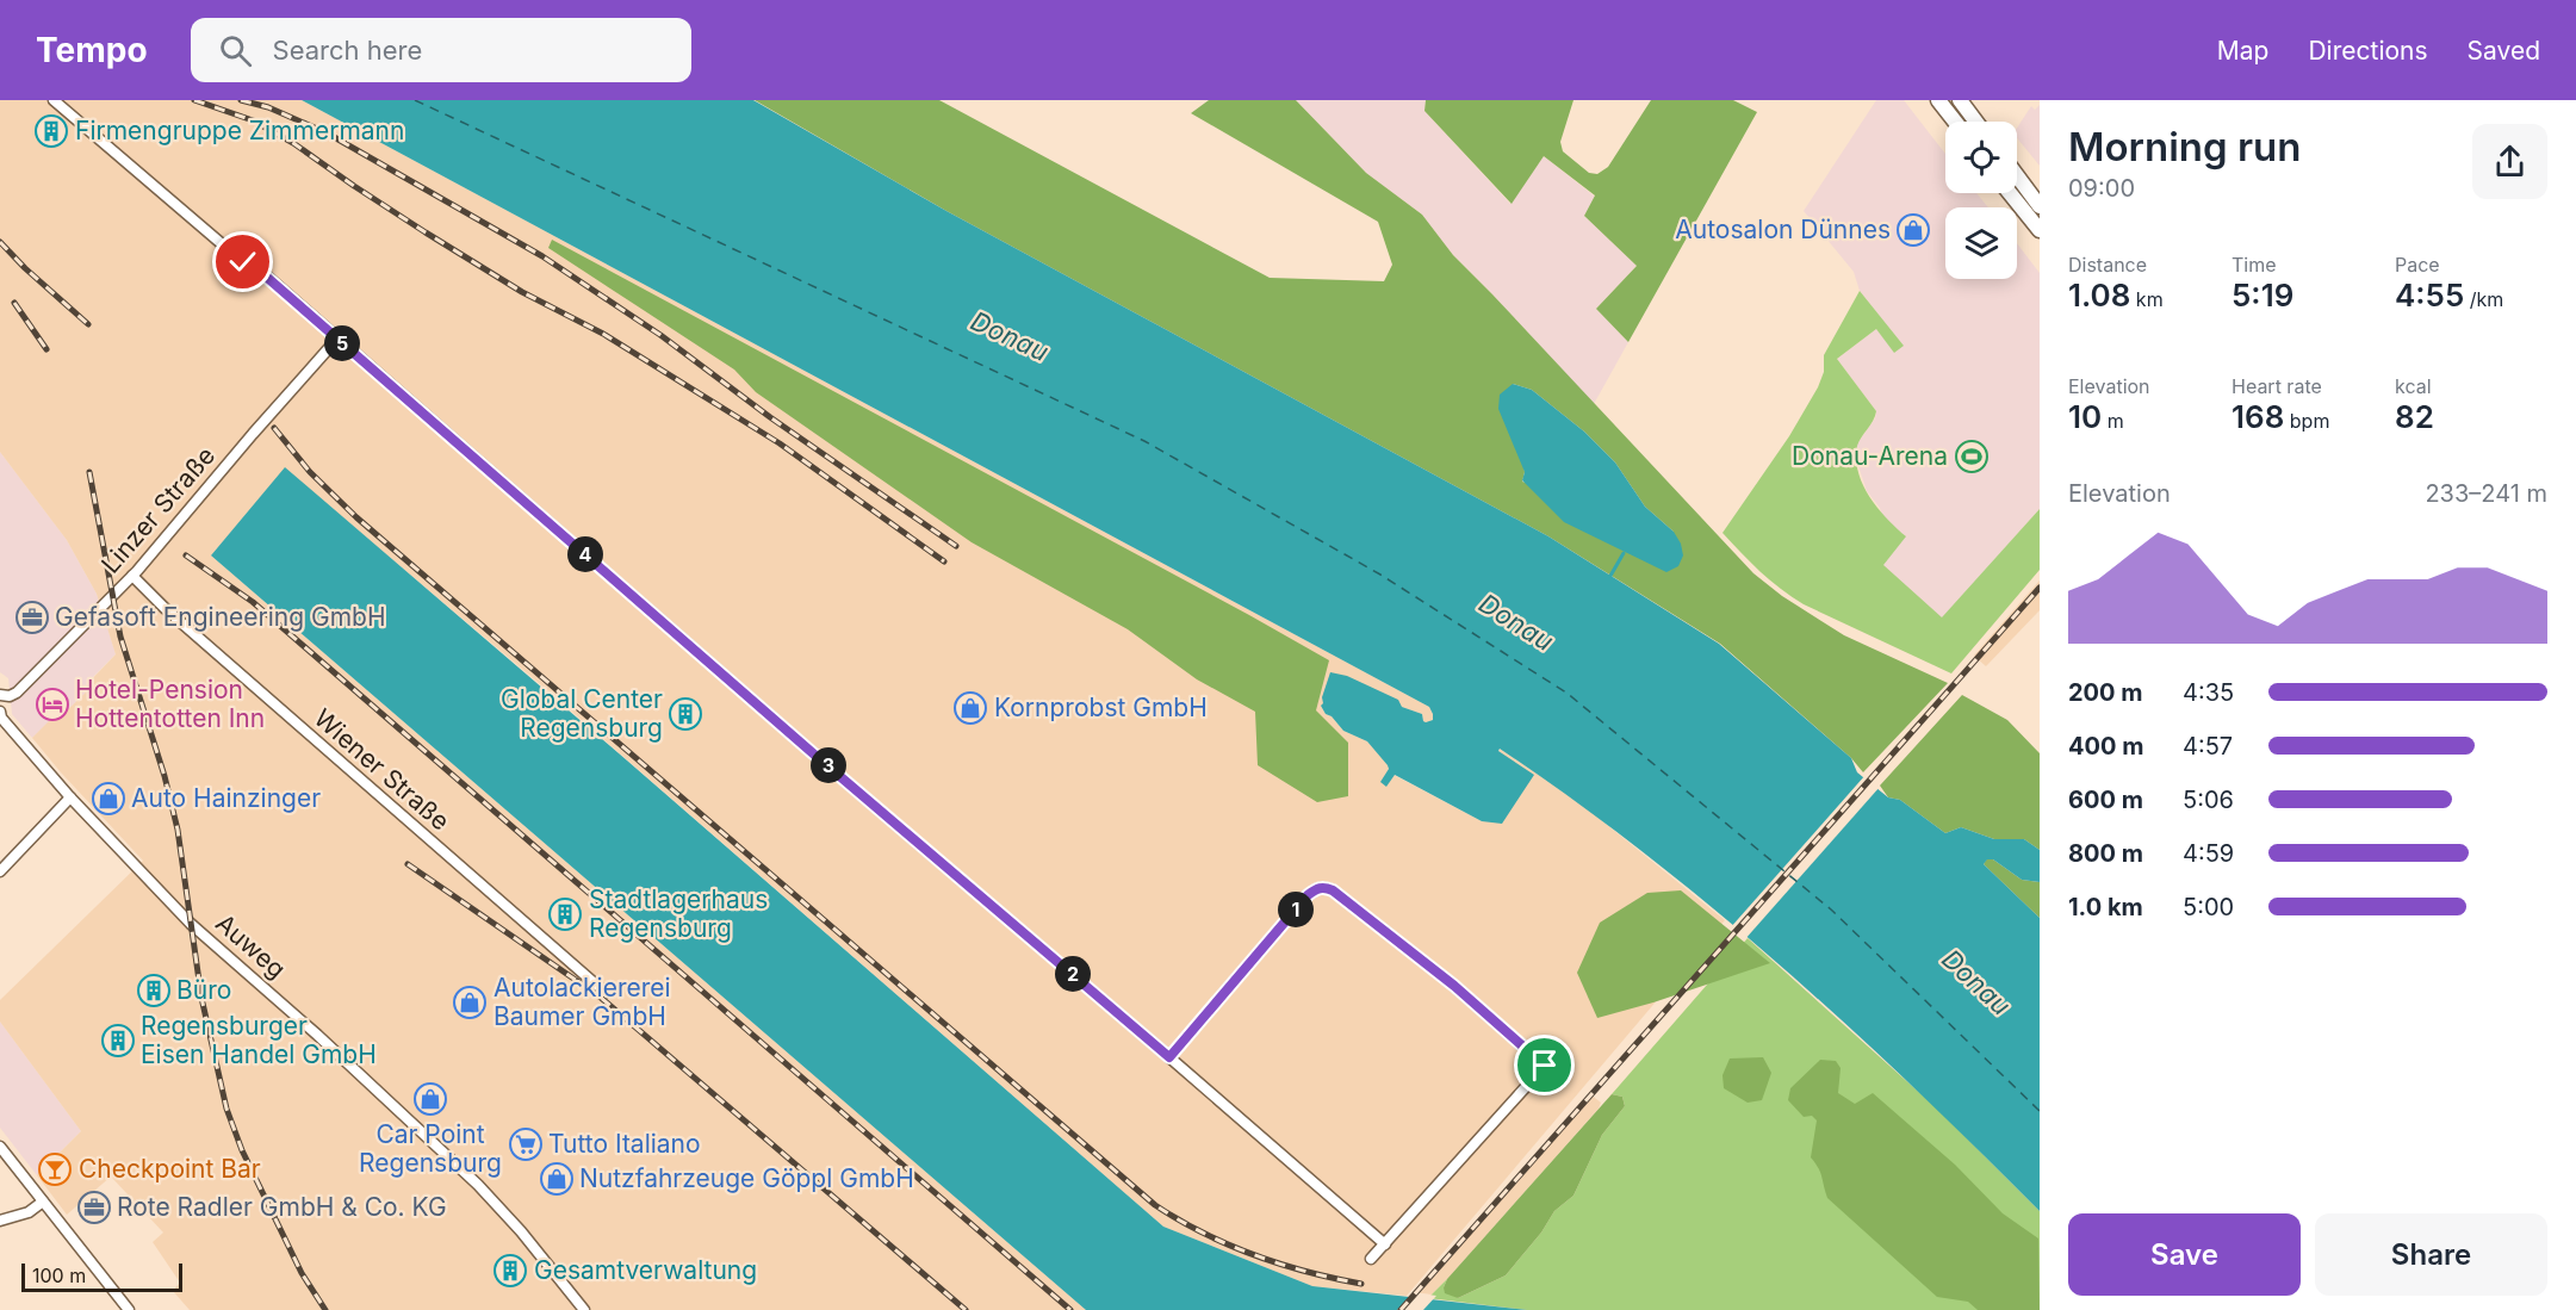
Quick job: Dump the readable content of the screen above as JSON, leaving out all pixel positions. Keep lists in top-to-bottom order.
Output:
{
  "streets": {
    "street": ["Linzer Straße", "Wiener Straße", "Auweg"]
  },
  "crossings": [
    ["Linzer Straße", "Wiener Straße"]
  ],
  "water": ["Donau"],
  "places": {
    "building": [
      "Firmengruppe Zimmermann",
      "Global Center Regensburg",
      "Stadtlagerhaus Regensburg",
      "Büro",
      "Regensburger Eisen Handel GmbH",
      "Gesamtverwaltung"
    ],
    "shop": [
      "Autosalon Dünnes",
      "Kornprobst GmbH",
      "Auto Hainzinger",
      "Autolackiererei Baumer GmbH",
      "Car Point Regensburg",
      "Nutzfahrzeuge Göppl GmbH"
    ],
    "sports": ["Donau-Arena"],
    "office": ["Gefasoft Engineering GmbH", "Rote Radler GmbH & Co. KG"],
    "hotel": ["Hotel-Pension Hottentotten Inn"],
    "supermarket": ["Tutto Italiano"],
    "bar": ["Checkpoint Bar"]
  },
  "scale_bar": "100 m",
  "page": {
    "header": "Tempo",
    "search": "Search here",
    "nav": ["Map", "Directions", "Saved"],
    "heading": ["Morning run", "09:00"],
    "stats": [
      ["Distance", "1.08 km"],
      ["Time", "5:19"],
      ["Pace", "4:55 /km"],
      ["Elevation", "10 m"],
      ["Heart rate", "168 bpm"],
      ["kcal", "82"]
    ],
    "pins": [
      "5",
      "4",
      "3",
      "1",
      "2"
    ],
    "chart": ["Elevation", "233–241 m"],
    "list": [
      {
        "name": "200 m",
        "note": "4:35"
      },
      {
        "name": "400 m",
        "note": "4:57"
      },
      {
        "name": "600 m",
        "note": "5:06"
      },
      {
        "name": "800 m",
        "note": "4:59"
      },
      {
        "name": "1.0 km",
        "note": "5:00"
      }
    ],
    "buttons": ["Save", "Share"],
    "scale": "100 m"
  }
}
